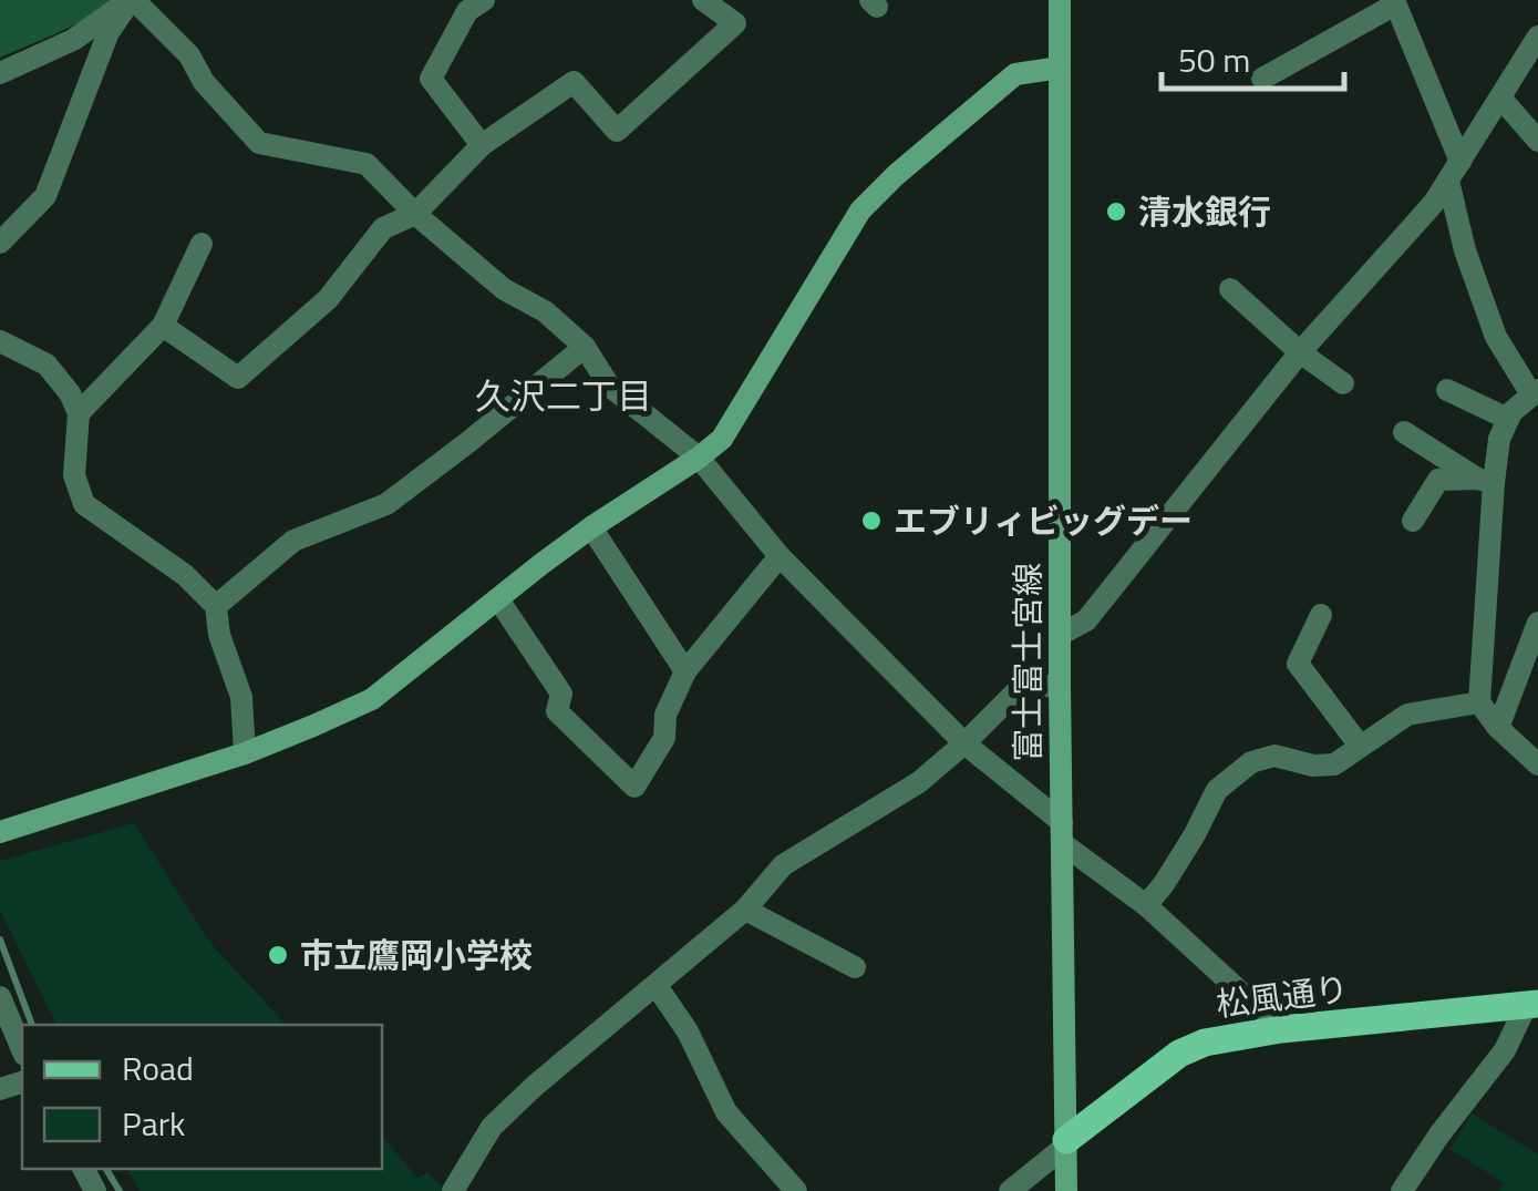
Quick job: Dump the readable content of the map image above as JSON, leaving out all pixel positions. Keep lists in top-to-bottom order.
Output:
{
  "streets": {
    "main road": ["松風通り"],
    "street": ["富士富士宮線"]
  },
  "crossings": [
    ["富士富士宮線", "松風通り"]
  ],
  "districts": ["久沢二丁目"],
  "places": ["清水銀行", "エブリィビッグデー", "市立鷹岡小学校"],
  "legend": ["Road", "Park"],
  "scale_bar": "50 m"
}
